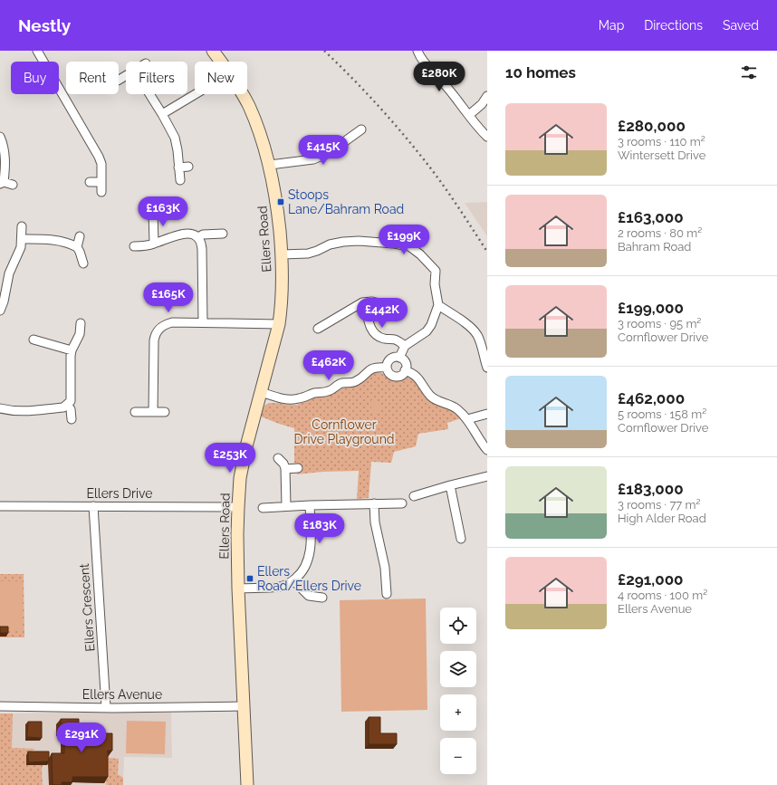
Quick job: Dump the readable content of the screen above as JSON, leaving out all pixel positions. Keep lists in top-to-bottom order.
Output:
{
  "streets": {
    "street": [
      "Ellers Road",
      "Ellers Drive",
      "Ellers Crescent",
      "Ellers Avenue"
    ]
  },
  "crossings": [
    ["Ellers Road", "Ellers Drive"],
    ["Ellers Road", "Ellers Avenue"],
    ["Ellers Drive", "Ellers Crescent"],
    ["Ellers Crescent", "Ellers Avenue"]
  ],
  "parks": ["Cornflower Drive Playground"],
  "places": {
    "transit": ["Stoops Lane/Bahram Road", "Ellers Road/Ellers Drive"]
  },
  "page": {
    "header": "Nestly",
    "nav": ["Map", "Directions", "Saved"],
    "heading": "10 homes",
    "price": [
      "£280K",
      "£415K",
      "£163K",
      "£199K",
      "£165K",
      "£442K",
      "£462K",
      "£253K",
      "£183K",
      "£291K"
    ],
    "chip": [
      "Buy",
      "Rent",
      "Filters",
      "New"
    ],
    "list": [
      {
        "name": "£280,000",
        "note": "3 rooms · 110 m² · Wintersett Drive"
      },
      {
        "name": "£163,000",
        "note": "2 rooms · 80 m² · Bahram Road"
      },
      {
        "name": "£199,000",
        "note": "3 rooms · 95 m² · Cornflower Drive"
      },
      {
        "name": "£462,000",
        "note": "5 rooms · 158 m² · Cornflower Drive"
      },
      {
        "name": "£183,000",
        "note": "3 rooms · 77 m² · High Alder Road"
      },
      {
        "name": "£291,000",
        "note": "4 rooms · 100 m² · Ellers Avenue"
      }
    ],
    "map_buttons": ["+", "−"]
  }
}
